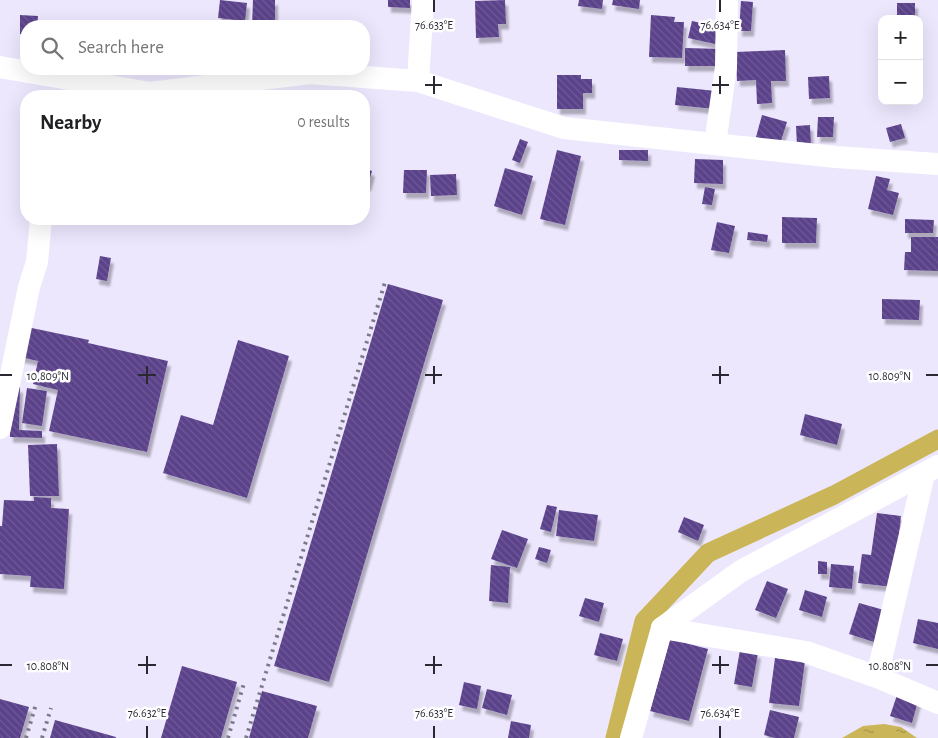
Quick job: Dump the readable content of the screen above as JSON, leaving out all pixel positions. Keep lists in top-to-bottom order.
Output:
{
  "page": {
    "map_buttons": ["+", "−"],
    "search": "Search here",
    "heading": ["Nearby", "0 results"]
  },
  "coordinates": [
    "76.633°E",
    "76.634°E",
    "10.809°N",
    "10.808°N",
    "76.632°E"
  ]
}
